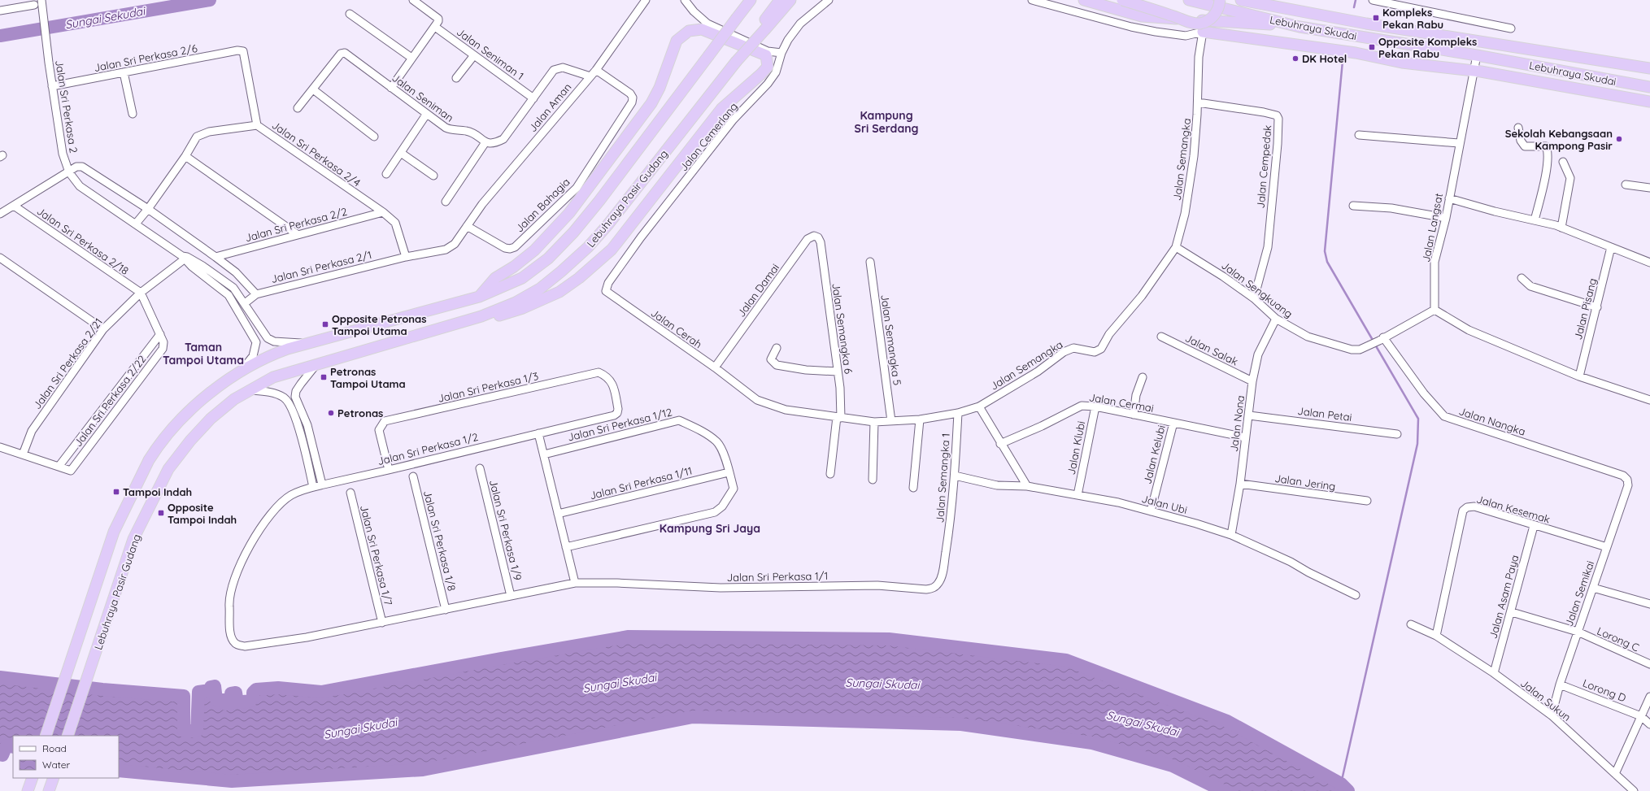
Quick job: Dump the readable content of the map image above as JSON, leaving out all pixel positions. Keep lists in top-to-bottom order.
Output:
{
  "streets": {
    "highway": ["Lebuhraya Skudai", "Lebuhraya Pasir Gudang"],
    "street": [
      "Jalan Seniman 1",
      "Jalan Sri Perkasa 2/6",
      "Jalan Seniman",
      "Jalan Sri Perkasa 2",
      "Jalan Aman",
      "Jalan Cemerlang",
      "Jalan Sri Perkasa 2/4",
      "Jalan Semangka",
      "Jalan Cempedak",
      "Jalan Bahagia",
      "Jalan Sri Perkasa 2/2",
      "Jalan Langsat",
      "Jalan Sri Perkasa 2/18",
      "Jalan Sri Perkasa 2/1",
      "Jalan Sengkuang",
      "Jalan Damai",
      "Jalan Pisang",
      "Jalan Cerah",
      "Jalan Semangka 6",
      "Jalan Semangka 5",
      "Jalan Salak",
      "Jalan Sri Perkasa 2/21",
      "Jalan Sri Perkasa 1/3",
      "Jalan Sri Perkasa 2/22",
      "Jalan Cermai",
      "Jalan Petai",
      "Jalan Nangka",
      "Jalan Nona",
      "Jalan Sri Perkasa 1/12",
      "Jalan Klubi",
      "Jalan Sri Perkasa 1/2",
      "Jalan Kelubi",
      "Jalan Semangka 1",
      "Jalan Jering",
      "Jalan Sri Perkasa 1/11",
      "Jalan Ubi",
      "Jalan Kesemak",
      "Jalan Sri Perkasa 1/9",
      "Jalan Sri Perkasa 1/8",
      "Jalan Sri Perkasa 1/7",
      "Jalan Sri Perkasa 1/1",
      "Jalan Semikai",
      "Jalan Asam Paya",
      "Lorong C",
      "Lorong D",
      "Jalan Sukun"
    ]
  },
  "crossings": [
    ["Lebuhraya Skudai", "Jalan Langsat"],
    ["Jalan Sri Perkasa 2/6", "Jalan Sri Perkasa 2"],
    ["Jalan Sri Perkasa 2/6", "Jalan Sri Perkasa 2/4"],
    ["Jalan Sri Perkasa 2", "Lebuhraya Pasir Gudang"],
    ["Jalan Sri Perkasa 2", "Jalan Sri Perkasa 2/1"],
    ["Jalan Sri Perkasa 2", "Jalan Sri Perkasa 2/21"],
    ["Jalan Aman", "Jalan Bahagia"],
    ["Jalan Aman", "Jalan Sri Perkasa 2/1"],
    ["Jalan Cemerlang", "Jalan Cerah"],
    ["Jalan Sri Perkasa 2/4", "Jalan Sri Perkasa 2/2"],
    ["Jalan Sri Perkasa 2/4", "Jalan Sri Perkasa 2/1"],
    ["Jalan Semangka", "Jalan Cempedak"],
    ["Jalan Semangka", "Jalan Sengkuang"],
    ["Jalan Semangka", "Jalan Cerah"],
    ["Jalan Semangka", "Jalan Semangka 6"],
    ["Jalan Semangka", "Jalan Semangka 5"],
    ["Jalan Semangka", "Jalan Semangka 1"],
    ["Jalan Cempedak", "Jalan Sengkuang"],
    ["Jalan Langsat", "Jalan Sengkuang"],
    ["Jalan Sri Perkasa 2/18", "Jalan Sri Perkasa 2/21"],
    ["Jalan Sengkuang", "Jalan Nangka"],
    ["Jalan Sengkuang", "Jalan Nona"],
    ["Jalan Damai", "Jalan Cerah"],
    ["Jalan Damai", "Jalan Semangka 6"],
    ["Jalan Salak", "Jalan Nona"],
    ["Jalan Sri Perkasa 1/3", "Jalan Sri Perkasa 1/2"],
    ["Jalan Cermai", "Jalan Nona"],
    ["Jalan Cermai", "Jalan Klubi"],
    ["Jalan Cermai", "Jalan Kelubi"],
    ["Jalan Petai", "Jalan Nona"],
    ["Jalan Nangka", "Jalan Semikai"],
    ["Jalan Nona", "Jalan Jering"],
    ["Jalan Nona", "Jalan Ubi"],
    ["Jalan Sri Perkasa 1/12", "Jalan Sri Perkasa 1/11"],
    ["Jalan Klubi", "Jalan Ubi"],
    ["Jalan Sri Perkasa 1/2", "Jalan Sri Perkasa 1/7"],
    ["Jalan Sri Perkasa 1/2", "Jalan Sri Perkasa 1/1"],
    ["Jalan Kelubi", "Jalan Ubi"],
    ["Jalan Semangka 1", "Jalan Ubi"],
    ["Jalan Semangka 1", "Jalan Sri Perkasa 1/1"],
    ["Jalan Kesemak", "Jalan Semikai"],
    ["Jalan Kesemak", "Jalan Asam Paya"],
    ["Jalan Kesemak", "Jalan Sukun"],
    ["Jalan Sri Perkasa 1/9", "Jalan Sri Perkasa 1/1"],
    ["Jalan Sri Perkasa 1/8", "Jalan Sri Perkasa 1/1"],
    ["Jalan Sri Perkasa 1/7", "Jalan Sri Perkasa 1/1"],
    ["Jalan Semikai", "Lorong C"],
    ["Jalan Semikai", "Lorong D"],
    ["Jalan Semikai", "Jalan Sukun"],
    ["Jalan Asam Paya", "Lorong C"],
    ["Jalan Asam Paya", "Jalan Sukun"]
  ],
  "districts": ["Kampung Sri Serdang", "Taman Tampoi Utama", "Kampung Sri Jaya"],
  "water": ["Sungai Sekudai", "Sungai Skudai"],
  "places": {
    "transit": [
      "Kompleks Pekan Rabu",
      "Opposite Kompleks Pekan Rabu",
      "Opposite Petronas Tampoi Utama",
      "Petronas Tampoi Utama",
      "Tampoi Indah",
      "Opposite Tampoi Indah"
    ],
    "other": ["DK Hotel", "Sekolah Kebangsaan Kampong Pasir", "Petronas"]
  },
  "legend": ["Road", "Water"]
}
